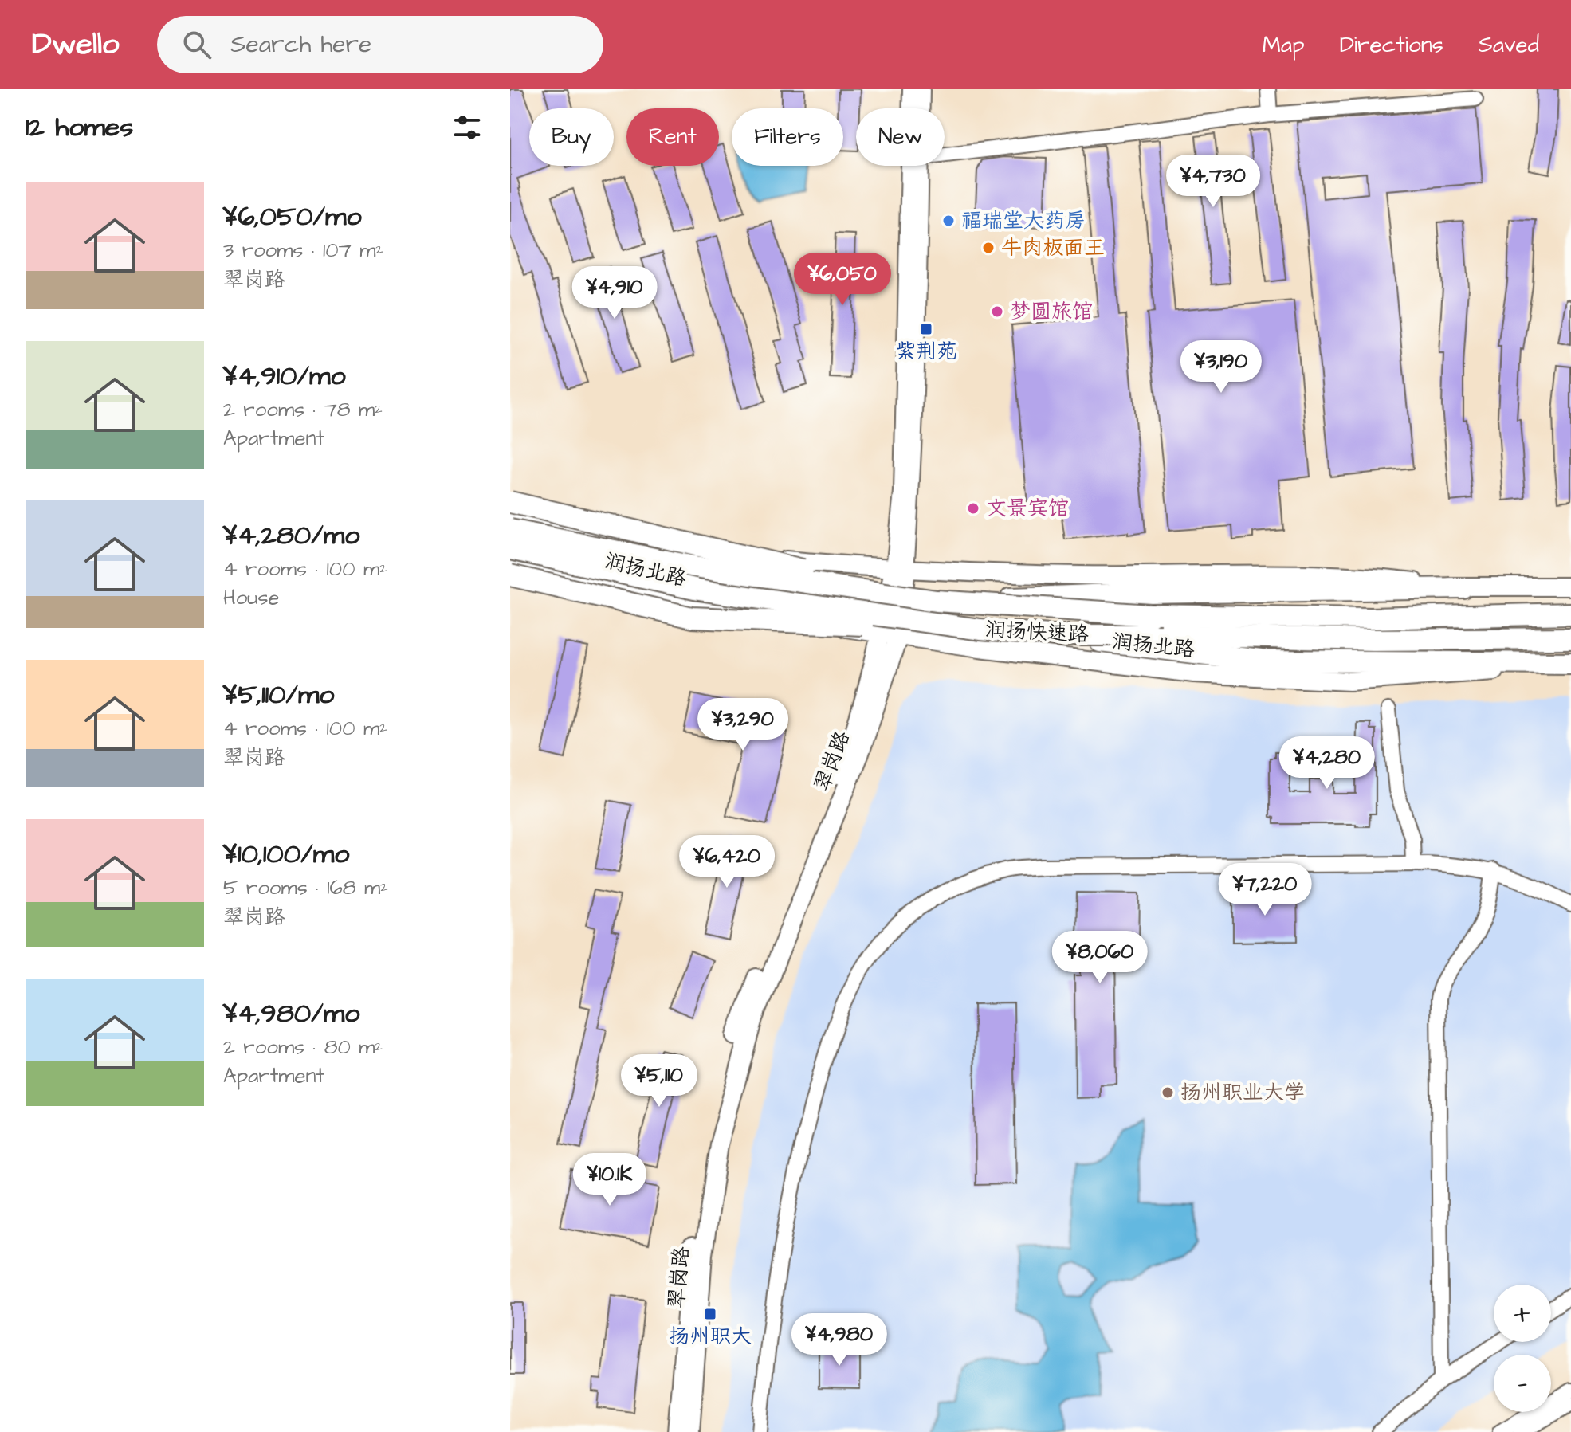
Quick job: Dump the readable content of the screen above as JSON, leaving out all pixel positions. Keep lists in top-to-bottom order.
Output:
{
  "streets": {
    "highway": ["润扬快速路"],
    "main road": ["润扬北路", "翠岗路"]
  },
  "crossings": [
    ["润扬北路", "翠岗路"]
  ],
  "places": {
    "other": [
      "福瑞堂大药房",
      "牛肉板面王",
      "梦圆旅馆",
      "文景宾馆",
      "扬州职业大学"
    ],
    "transit": ["紫荆苑", "扬州职大"]
  },
  "page": {
    "header": "Dwello",
    "search": "Search here",
    "nav": ["Map", "Directions", "Saved"],
    "heading": "12 homes",
    "chip": [
      "Buy",
      "Rent",
      "Filters",
      "New"
    ],
    "price": [
      "¥4,730",
      "¥6,050",
      "¥4,910",
      "¥3,190",
      "¥3,290",
      "¥4,280",
      "¥6,420",
      "¥7,220",
      "¥8,060",
      "¥5,110",
      "¥10.1K",
      "¥4,980"
    ],
    "list": [
      {
        "name": "¥6,050/mo",
        "note": "3 rooms · 107 m² · 翠岗路"
      },
      {
        "name": "¥4,910/mo",
        "note": "2 rooms · 78 m² · Apartment"
      },
      {
        "name": "¥4,280/mo",
        "note": "4 rooms · 100 m² · House"
      },
      {
        "name": "¥5,110/mo",
        "note": "4 rooms · 100 m² · 翠岗路"
      },
      {
        "name": "¥10,100/mo",
        "note": "5 rooms · 168 m² · 翠岗路"
      },
      {
        "name": "¥4,980/mo",
        "note": "2 rooms · 80 m² · Apartment"
      }
    ],
    "map_buttons": ["+", "−"]
  }
}
